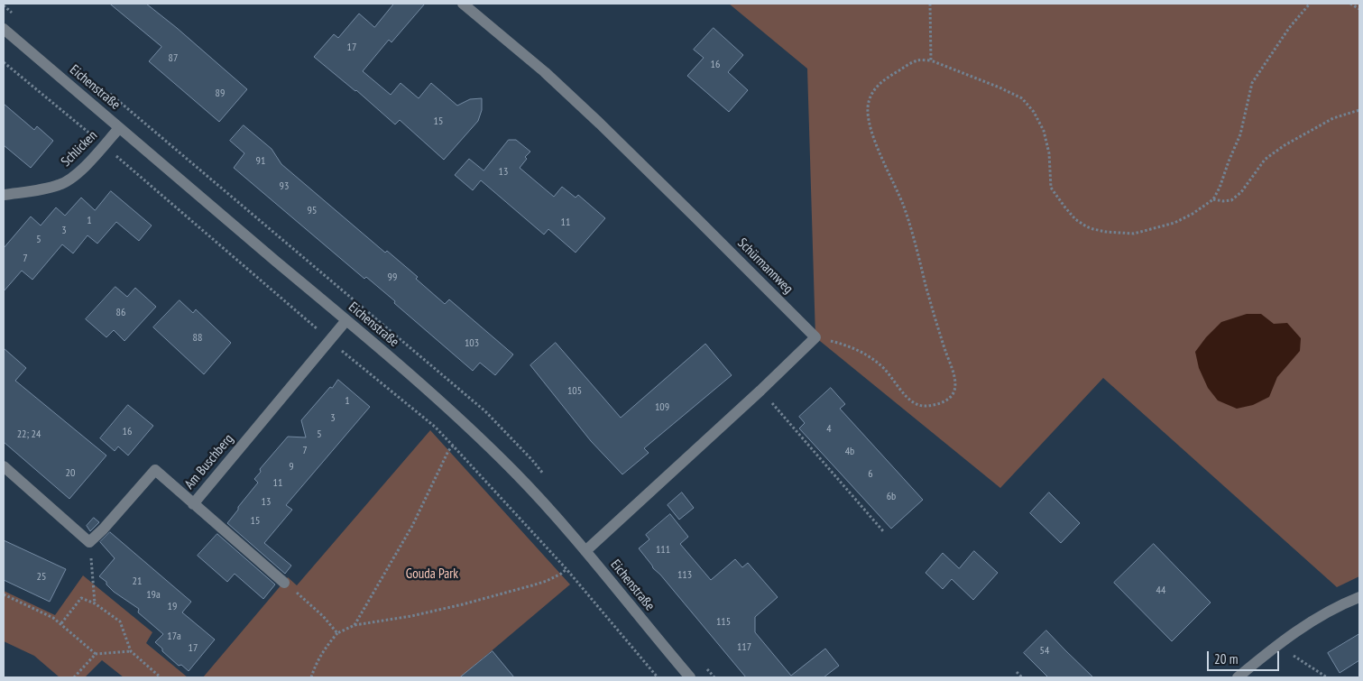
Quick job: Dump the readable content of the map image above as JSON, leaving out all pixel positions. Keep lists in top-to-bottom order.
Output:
{
  "streets": {
    "street": [
      "Eichenstraße",
      "Schlicken",
      "Schürmannweg",
      "Am Buschberg"
    ]
  },
  "crossings": [
    ["Eichenstraße", "Schlicken"],
    ["Eichenstraße", "Am Buschberg"]
  ],
  "parks": ["Gouda Park"],
  "house_numbers": [
    "17",
    "87",
    "16",
    "89",
    "15",
    "91",
    "13",
    "93",
    "95",
    "1",
    "11",
    "3",
    "5",
    "7",
    "99",
    "86",
    "88",
    "103",
    "105",
    "1",
    "109",
    "3",
    "4",
    "16",
    "22; 24",
    "5",
    "7",
    "4b",
    "9",
    "20",
    "6",
    "11",
    "6b",
    "13",
    "15",
    "111",
    "113",
    "25",
    "21",
    "44",
    "19a",
    "19",
    "115",
    "17a",
    "117",
    "17",
    "54"
  ],
  "scale_bar": "20 m"
}
